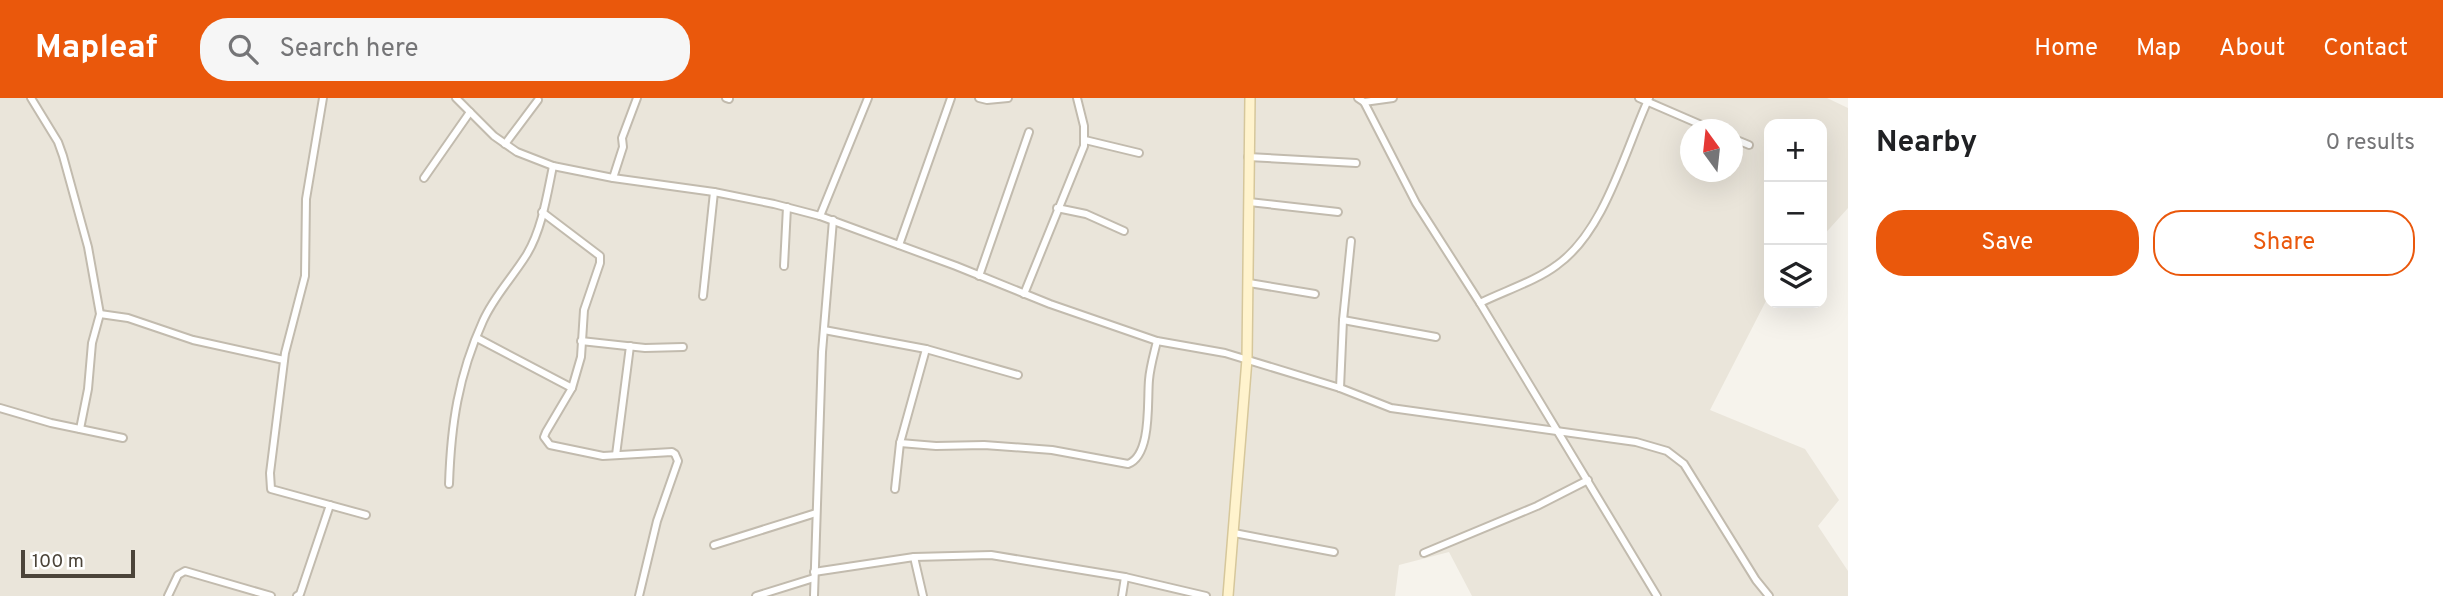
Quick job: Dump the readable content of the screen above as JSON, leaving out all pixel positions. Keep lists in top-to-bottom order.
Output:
{
  "scale_bar": "100 m",
  "north": "top",
  "page": {
    "header": "Mapleaf",
    "search": "Search here",
    "nav": [
      "Home",
      "Map",
      "About",
      "Contact"
    ],
    "heading": ["Nearby", "0 results"],
    "map_buttons": ["+", "−"],
    "buttons": ["Save", "Share"],
    "scale": "100 m"
  }
}
